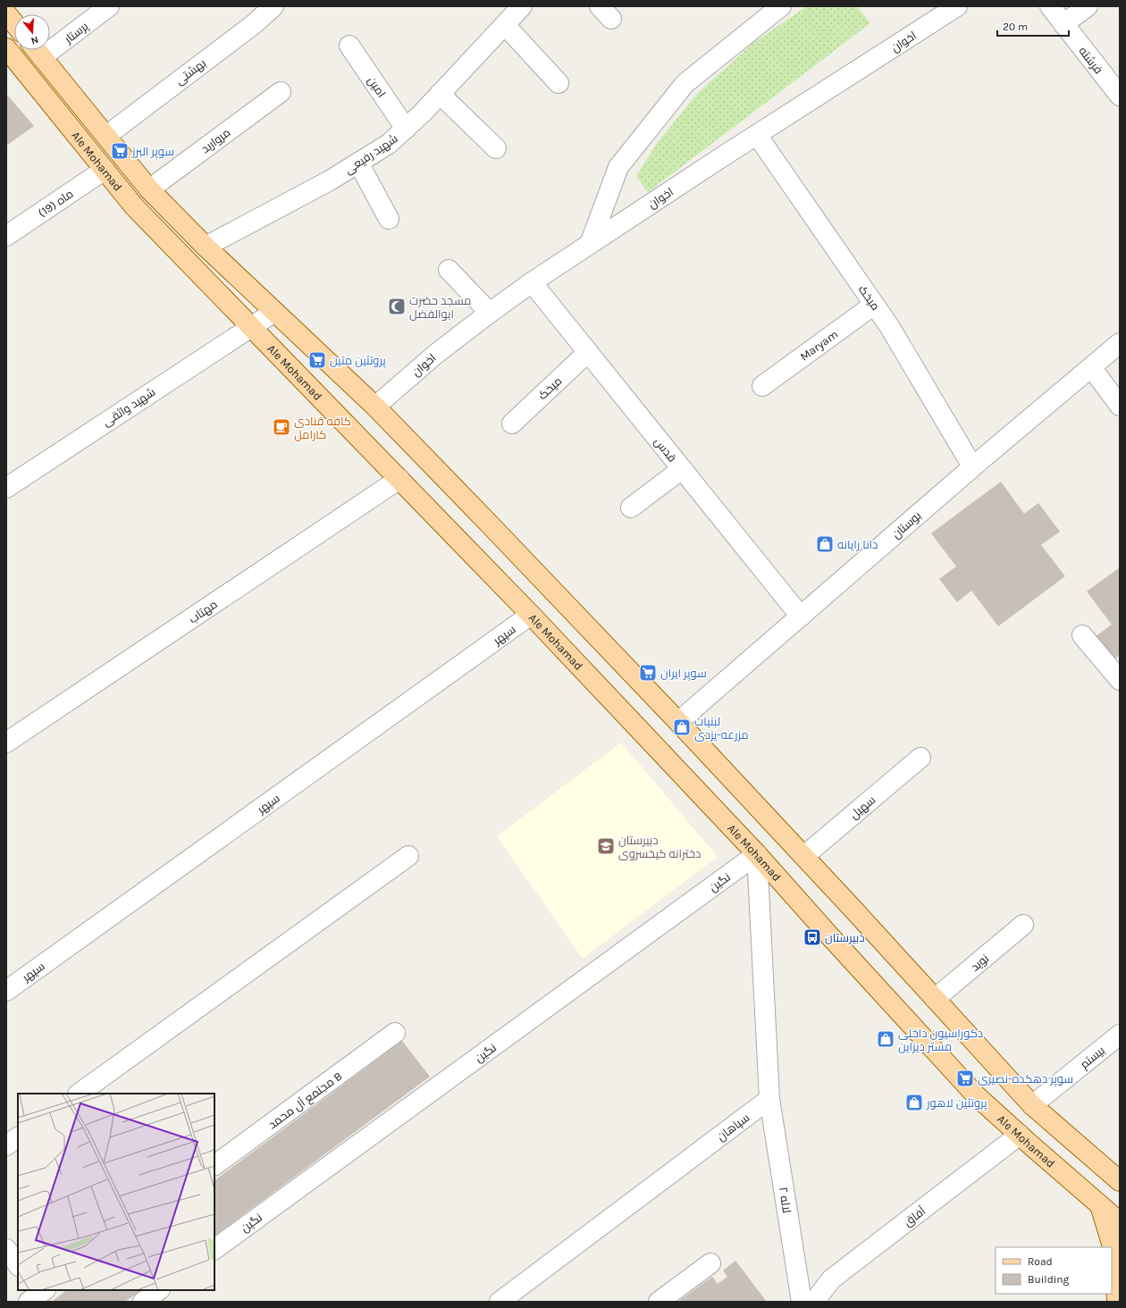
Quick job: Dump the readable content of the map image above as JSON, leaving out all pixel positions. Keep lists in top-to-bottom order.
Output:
{
  "streets": {
    "main road": ["Ale Mohamad"],
    "street": [
      "پرستار",
      "اخوان",
      "فرشته",
      "بهشتی",
      "امین",
      "مروارید",
      "شهید رفیعی",
      "ماه (19)",
      "میخک",
      "Maryam",
      "شهید واثقی",
      "قدس",
      "بوستان",
      "مهتاب",
      "سپهر",
      "سهیل",
      "نگین",
      "نوید",
      "بیستم",
      "مجتمع آل محمد B",
      "سپاهان",
      "لاله ۲",
      "آفاق"
    ]
  },
  "crossings": [
    ["اخوان", "Ale Mohamad"],
    ["اخوان", "میخک"],
    ["اخوان", "قدس"],
    ["بهشتی", "Ale Mohamad"],
    ["امین", "شهید رفیعی"],
    ["مروارید", "Ale Mohamad"],
    ["شهید رفیعی", "Ale Mohamad"],
    ["Ale Mohamad", "ماه (19)"],
    ["Ale Mohamad", "شهید واثقی"],
    ["Ale Mohamad", "بوستان"],
    ["Ale Mohamad", "مهتاب"],
    ["Ale Mohamad", "سپهر"],
    ["Ale Mohamad", "سهیل"],
    ["Ale Mohamad", "نگین"],
    ["Ale Mohamad", "نوید"],
    ["Ale Mohamad", "بیستم"],
    ["Ale Mohamad", "آفاق"],
    ["میخک", "Maryam"],
    ["میخک", "قدس"],
    ["میخک", "بوستان"],
    ["قدس", "بوستان"],
    ["سپاهان", "لاله ۲"]
  ],
  "places": {
    "supermarket": [
      "سوپر البرز",
      "پروتئین متین",
      "سوپر ایران",
      "سوپر دهکده-نصیری"
    ],
    "mosque": ["مسجد حضرت ابوالفضل"],
    "cafe": ["کافه قنادی کارامل"],
    "shop": [
      "دانا رایانه",
      "لبنیات مزرعه-یزدی",
      "دکوراسیون داخلی مستر دیزاین",
      "پروتئین لاهور"
    ],
    "school or university": ["دبیرستان دخترانه کیخسروی"],
    "bus stop": ["دبیرستان"]
  },
  "legend": ["Road", "Building"],
  "scale_bar": "20 m",
  "north": "bottom"
}
